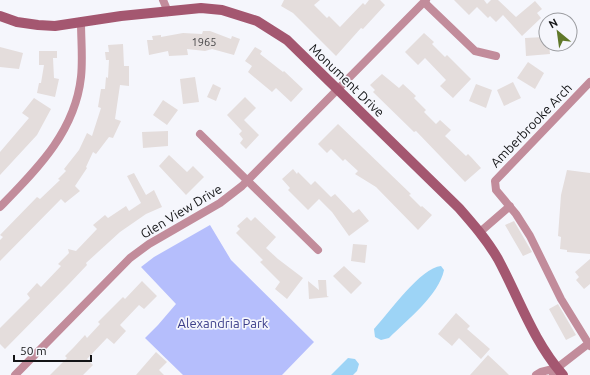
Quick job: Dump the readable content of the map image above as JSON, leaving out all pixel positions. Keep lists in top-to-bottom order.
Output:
{
  "streets": {
    "street": ["Monument Drive", "Amberbrooke Arch", "Glen View Drive"]
  },
  "crossings": [
    ["Monument Drive", "Amberbrooke Arch"],
    ["Monument Drive", "Glen View Drive"]
  ],
  "parks": ["Alexandria Park"],
  "house_numbers": ["1965"],
  "scale_bar": "50 m",
  "north": "top left"
}
